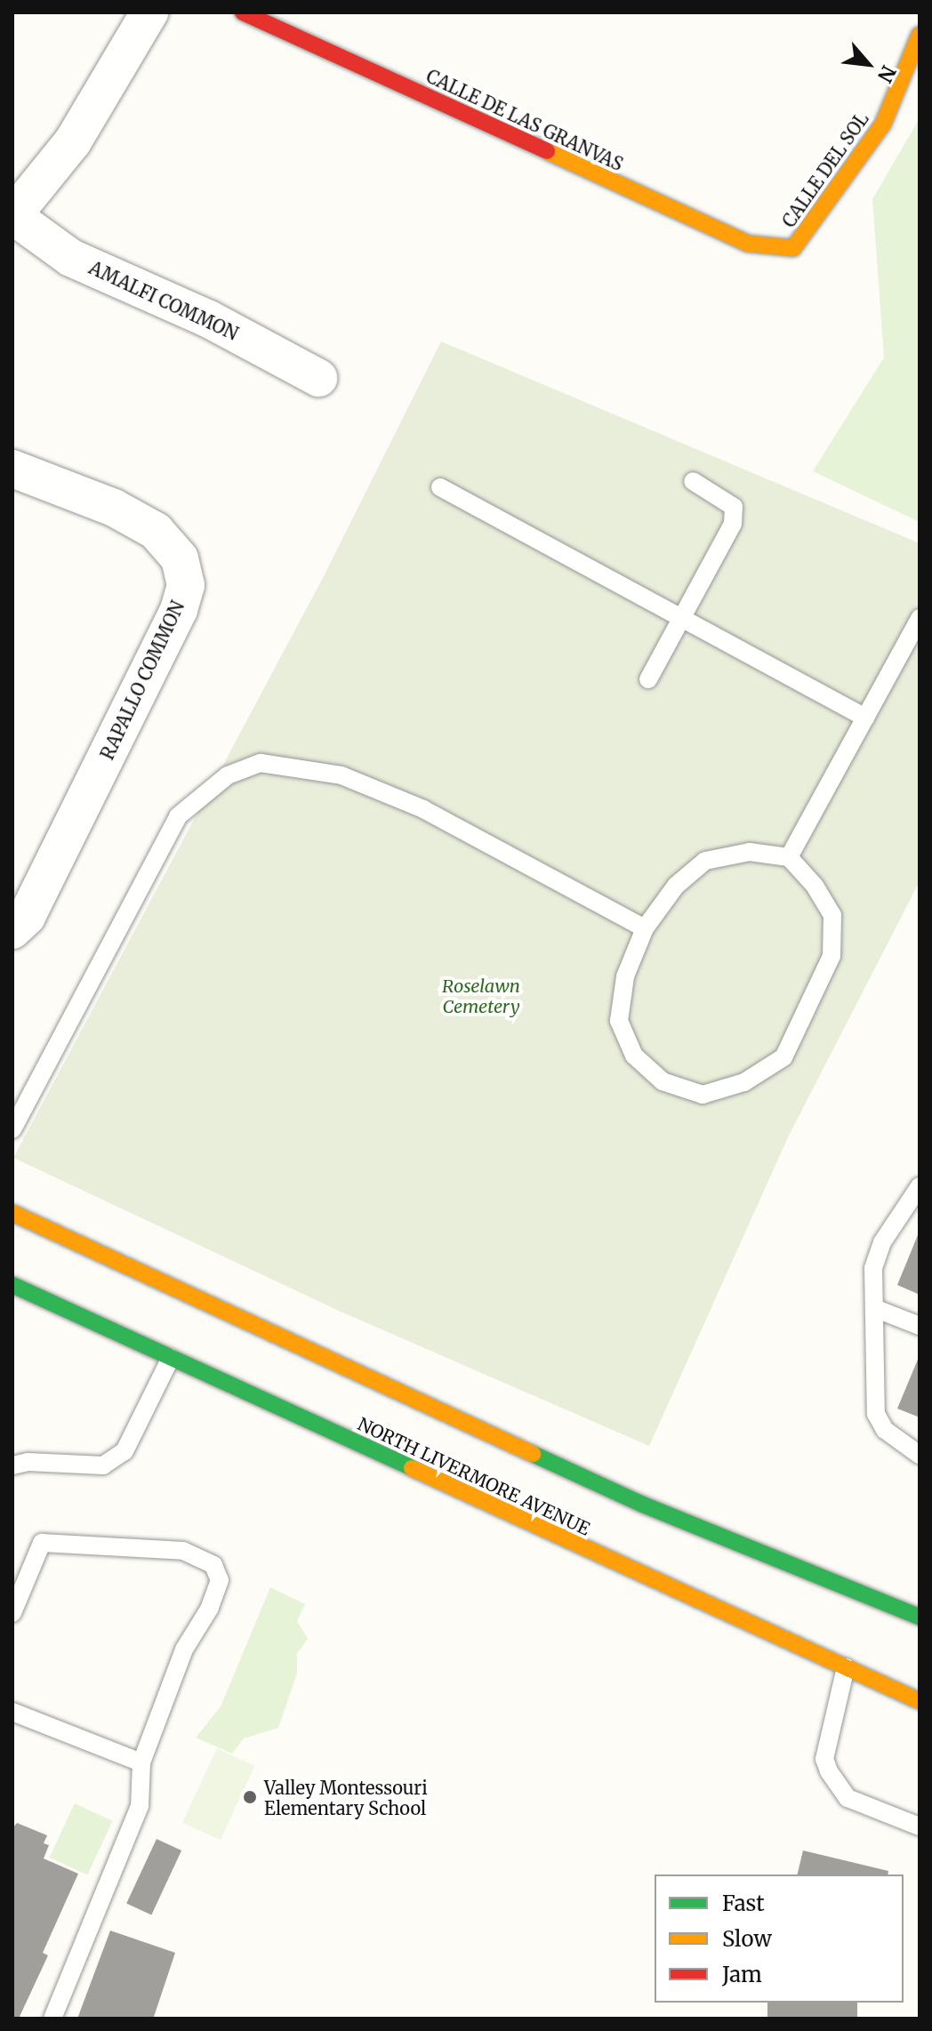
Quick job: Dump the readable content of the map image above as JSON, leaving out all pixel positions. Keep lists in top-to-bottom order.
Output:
{
  "streets": {
    "main road": ["CALLE DE LAS GRANVAS", "CALLE DEL SOL", "NORTH LIVERMORE AVENUE"],
    "street": ["AMALFI COMMON", "RAPALLO COMMON"]
  },
  "crossings": [
    ["CALLE DE LAS GRANVAS", "CALLE DEL SOL"]
  ],
  "parks": ["Roselawn Cemetery"],
  "places": ["Valley Montessouri Elementary School"],
  "legend": ["Fast", "Slow", "Jam"],
  "north": "bottom right"
}
